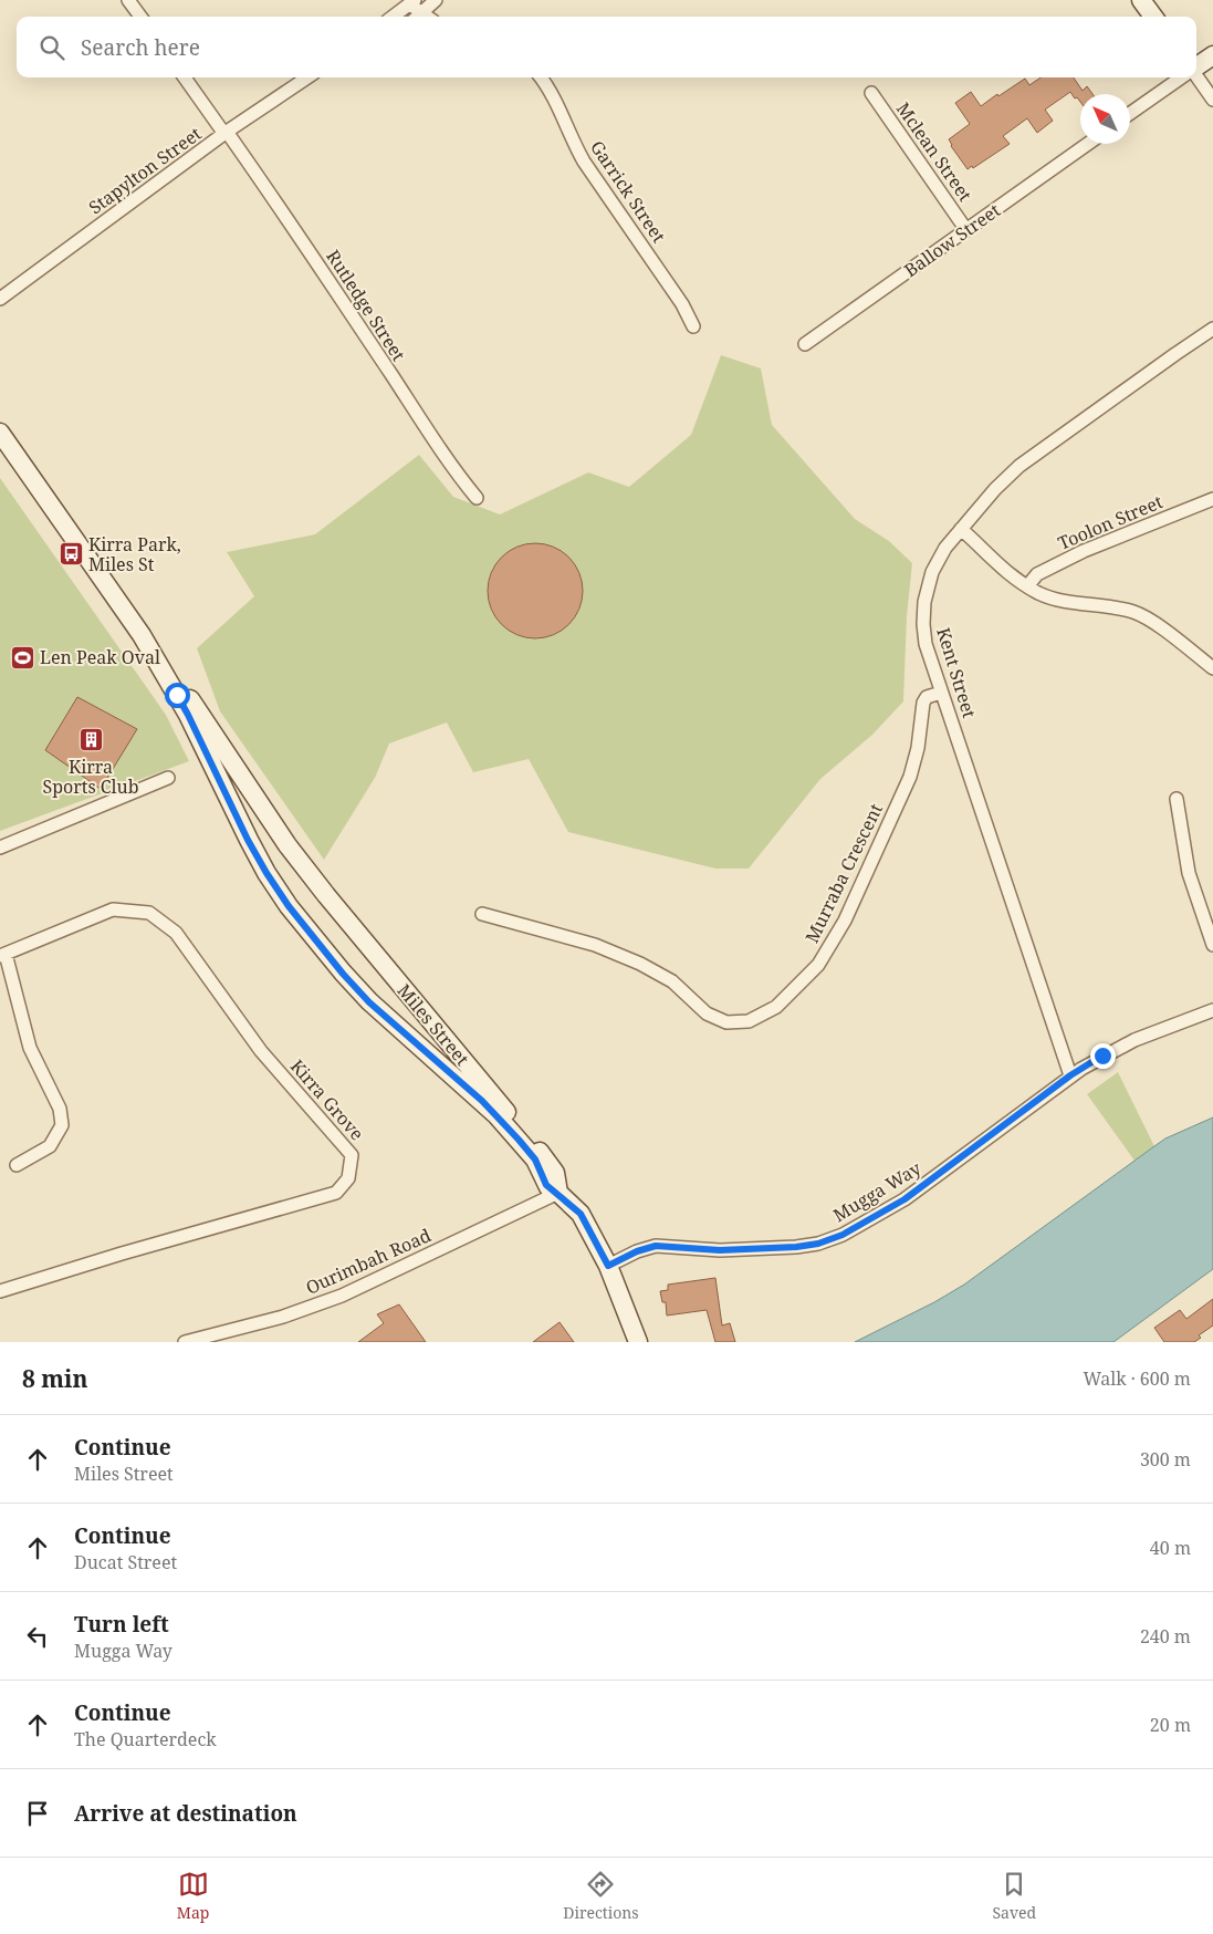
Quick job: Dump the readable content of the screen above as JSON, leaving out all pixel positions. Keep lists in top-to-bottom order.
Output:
{
  "streets": {
    "street": [
      "Mclean Street",
      "Stapylton Street",
      "Garrick Street",
      "Ballow Street",
      "Rutledge Street",
      "Toolon Street",
      "Kent Street",
      "Murraba Crescent",
      "Miles Street",
      "Kirra Grove",
      "Mugga Way",
      "Ourimbah Road"
    ]
  },
  "crossings": [
    ["Mclean Street", "Ballow Street"],
    ["Stapylton Street", "Rutledge Street"],
    ["Kent Street", "Murraba Crescent"],
    ["Kent Street", "Mugga Way"],
    ["Miles Street", "Ourimbah Road"]
  ],
  "places": {
    "bus stop": ["Kirra Park, Miles St"],
    "sports": ["Len Peak Oval"],
    "building": ["Kirra Sports Club"]
  },
  "north": "top left",
  "page": {
    "search": "Search here",
    "heading": ["8 min", "Walk · 600 m"],
    "list": [
      ["Continue", "Miles Street", "300 m"],
      ["Continue", "Ducat Street", "40 m"],
      ["Turn left", "Mugga Way", "240 m"],
      ["Continue", "The Quarterdeck", "20 m"],
      "Arrive at destination"
    ],
    "nav": ["Map", "Directions", "Saved"]
  }
}
